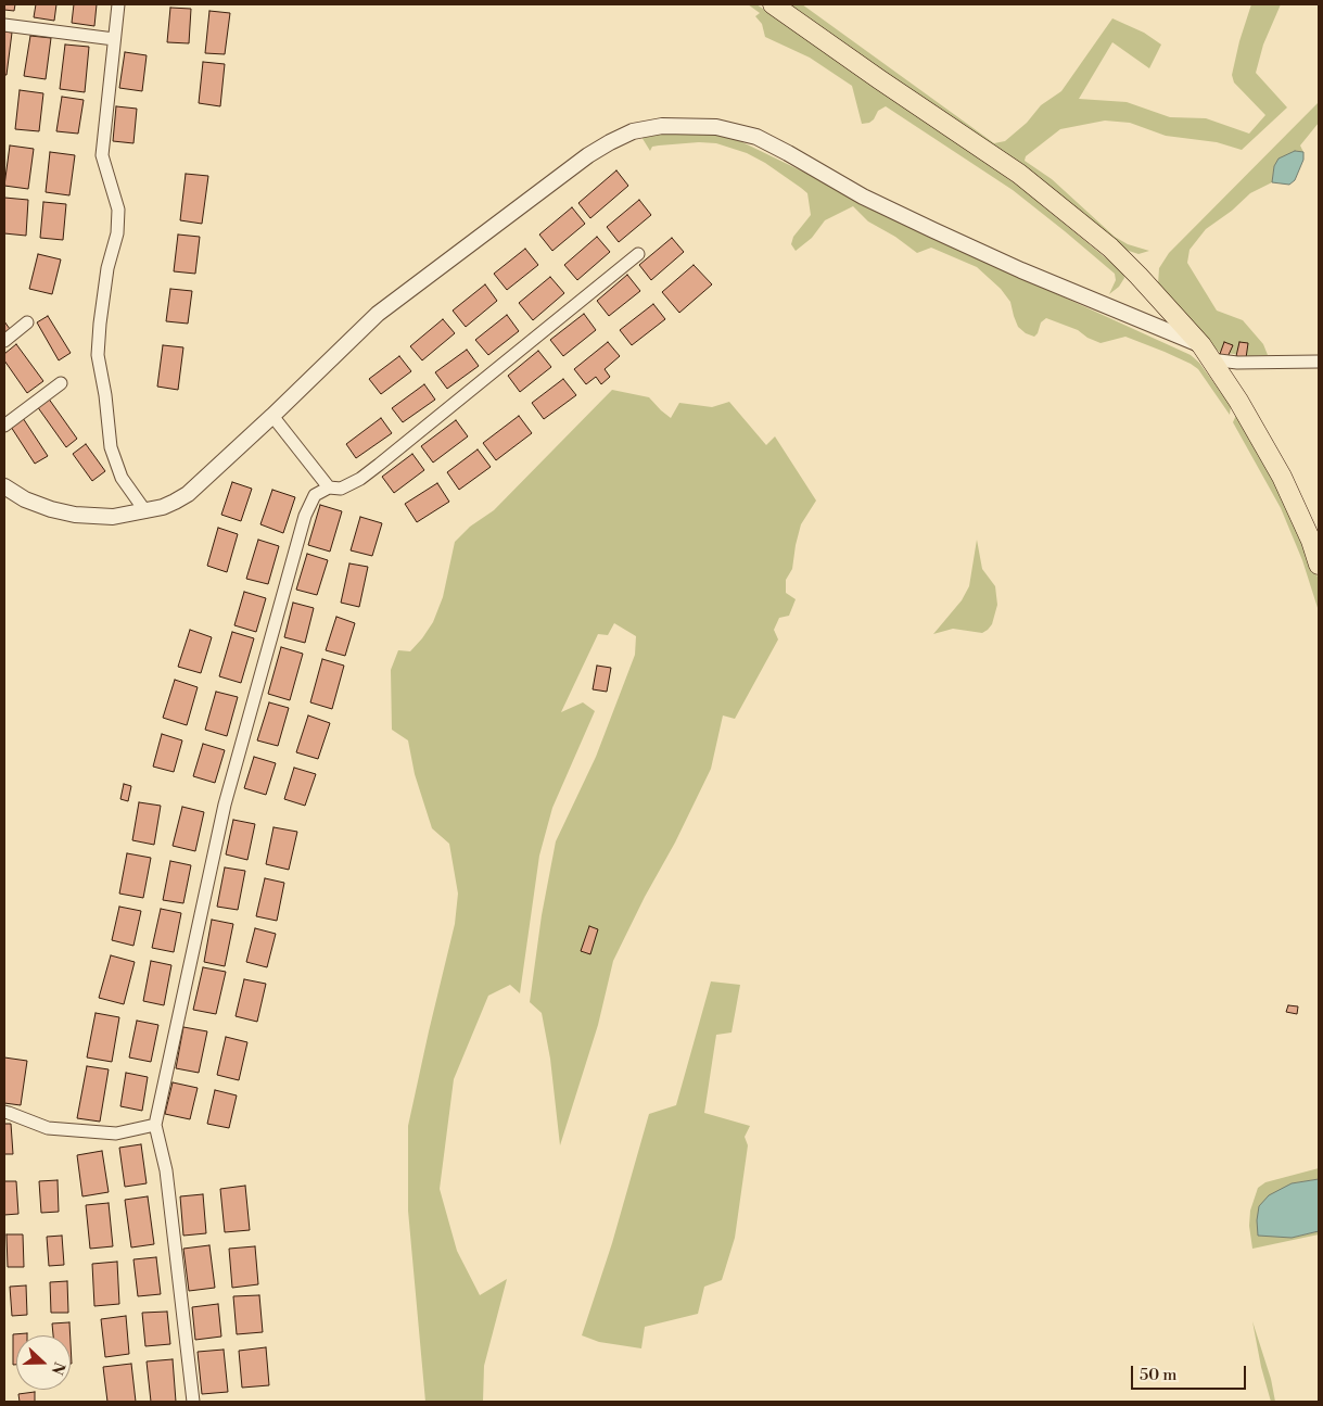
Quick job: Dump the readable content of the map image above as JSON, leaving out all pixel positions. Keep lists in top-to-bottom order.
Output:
{
  "scale_bar": "50 m",
  "north": "right"
}
